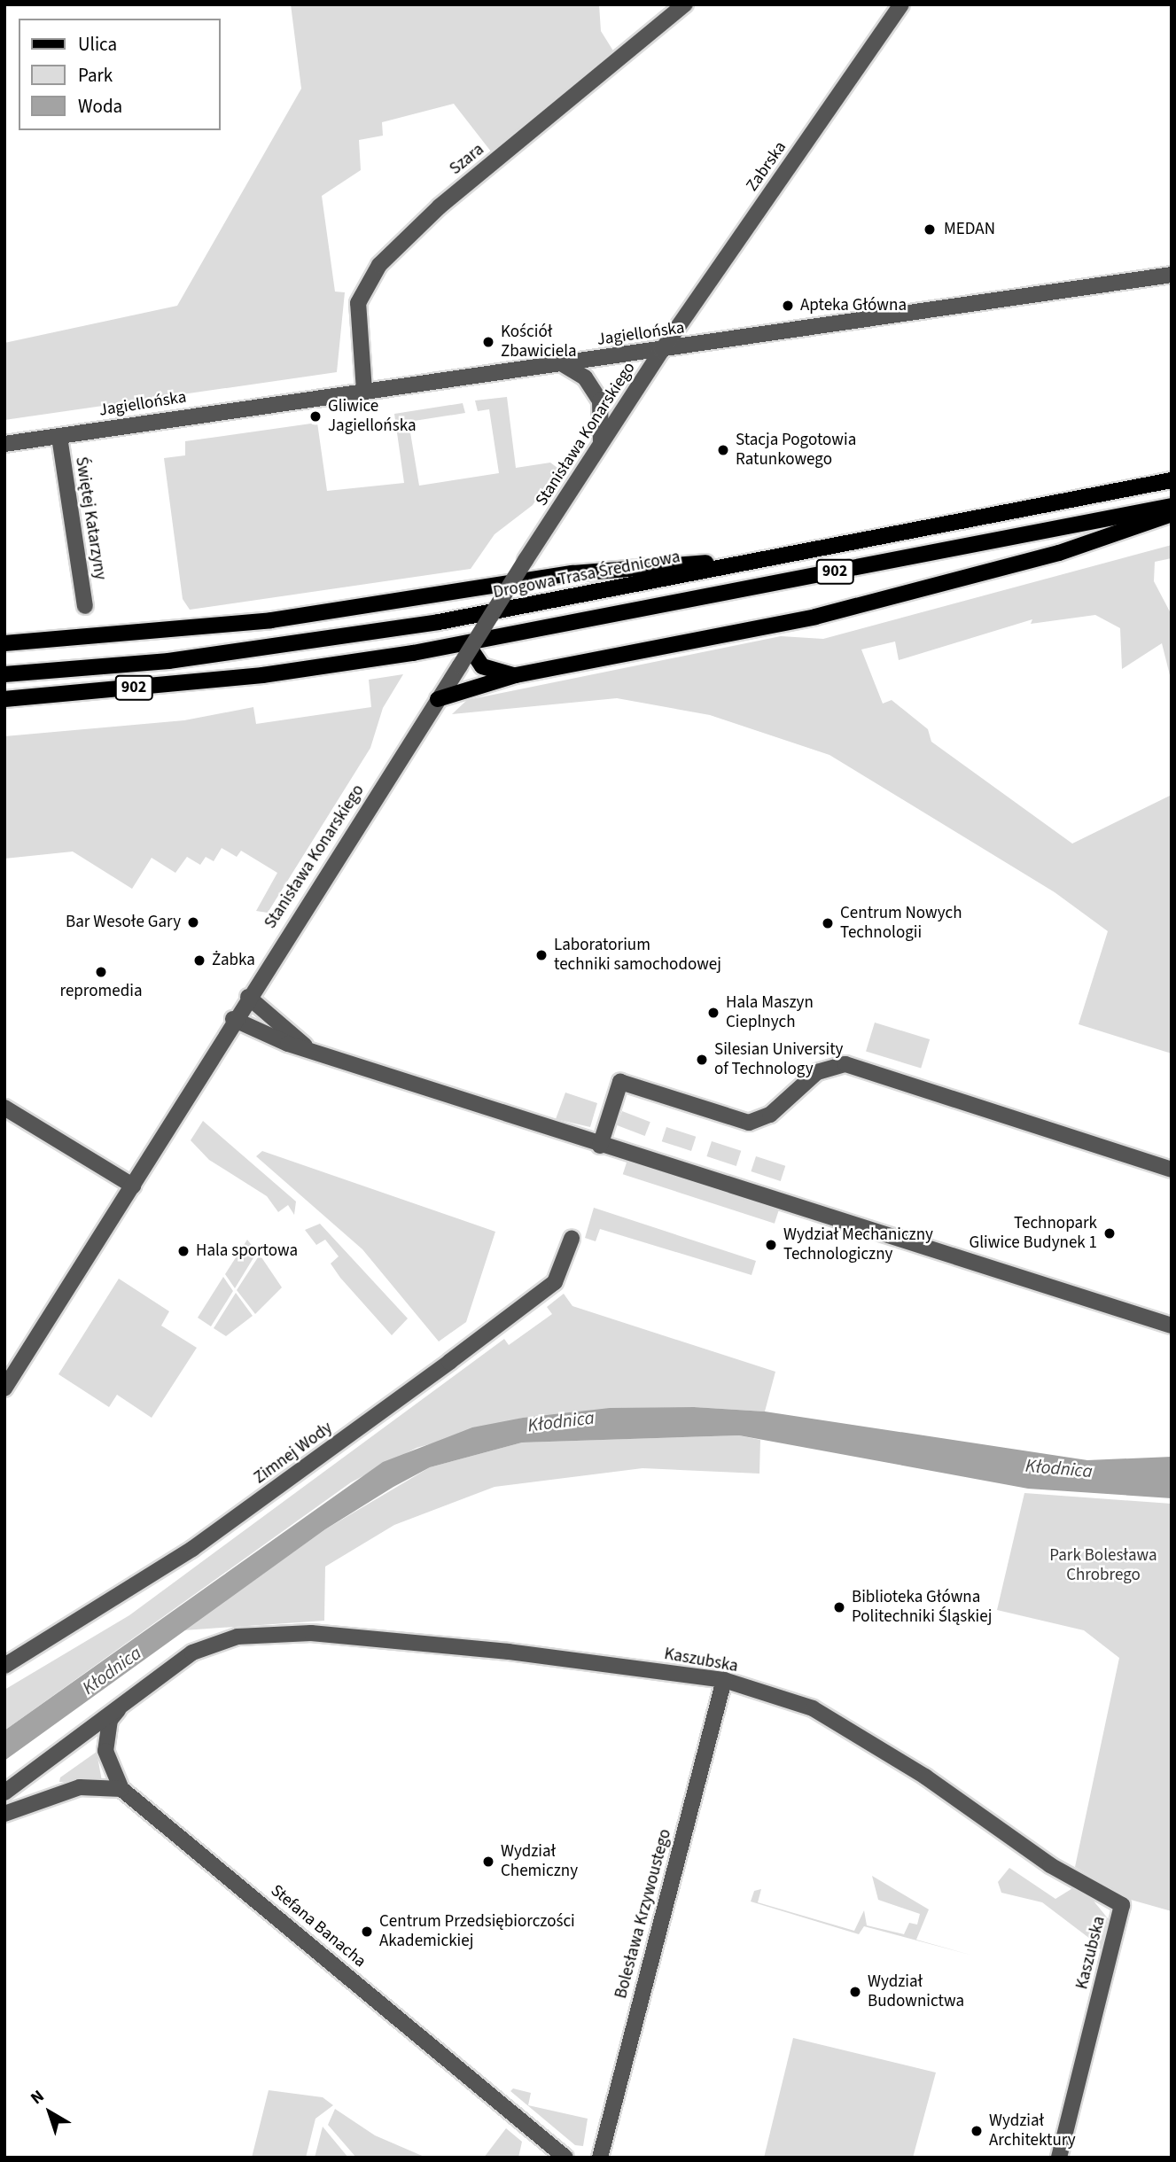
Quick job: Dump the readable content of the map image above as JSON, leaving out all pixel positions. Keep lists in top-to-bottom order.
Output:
{
  "streets": {
    "main road": ["902", "Drogowa Trasa Średnicowa"],
    "street": [
      "Szara",
      "Zabrska",
      "Jagiellońska",
      "Stanisława Konarskiego",
      "Świętej Katarzyny",
      "Zimnej Wody",
      "Kaszubska",
      "Bolesława Krzywoustego",
      "Stefana Banacha"
    ]
  },
  "crossings": [
    ["Szara", "Jagiellońska"],
    ["Zabrska", "Jagiellońska"],
    ["Zabrska", "Stanisława Konarskiego"],
    ["Jagiellońska", "Stanisława Konarskiego"],
    ["Jagiellońska", "Świętej Katarzyny"],
    ["Kaszubska", "Bolesława Krzywoustego"],
    ["Kaszubska", "Stefana Banacha"]
  ],
  "water": ["Kłodnica"],
  "parks": ["Park Bolesława Chrobrego"],
  "places": [
    "MEDAN",
    "Apteka Główna",
    "Kościół Zbawiciela",
    "Gliwice Jagiellońska",
    "Stacja Pogotowia Ratunkowego",
    "Bar Wesołe Gary",
    "Centrum Nowych Technologii",
    "Laboratorium techniki samochodowej",
    "Żabka",
    "repromedia",
    "Hala Maszyn Cieplnych",
    "Silesian University of Technology",
    "Technopark Gliwice Budynek 1",
    "Wydział Mechaniczny Technologiczny",
    "Hala sportowa",
    "Biblioteka Główna Politechniki Śląskiej",
    "Wydział Chemiczny",
    "Centrum Przedsiębiorczości Akademickiej",
    "Wydział Budownictwa",
    "Wydział Architektury"
  ],
  "legend": ["Ulica", "Park", "Woda"],
  "north": "top left"
}
